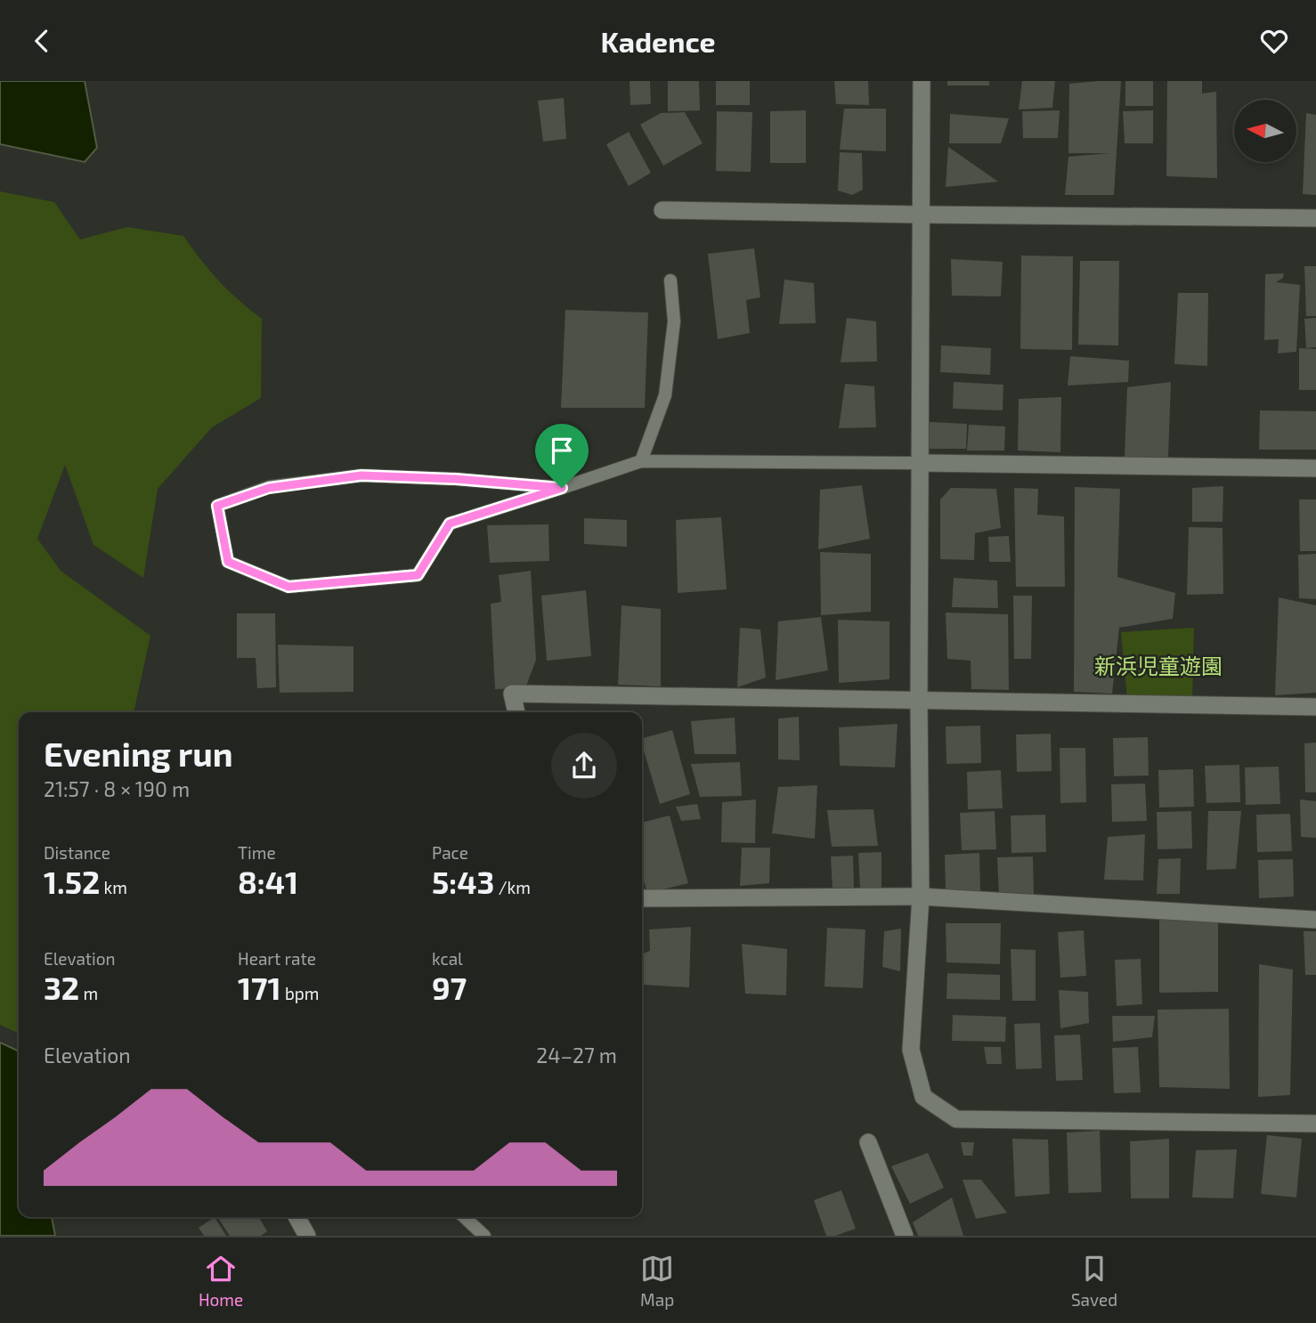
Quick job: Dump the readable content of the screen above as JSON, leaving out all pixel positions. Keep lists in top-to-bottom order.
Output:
{
  "parks": ["新浜児童遊園"],
  "north": "left",
  "page": {
    "header": "Kadence",
    "heading": ["Evening run", "21:57 · 8 × 190 m"],
    "stats": [
      ["Distance", "1.52 km"],
      ["Time", "8:41"],
      ["Pace", "5:43 /km"],
      ["Elevation", "32 m"],
      ["Heart rate", "171 bpm"],
      ["kcal", "97"]
    ],
    "chart": ["Elevation", "24–27 m"],
    "tabs": ["Home", "Map", "Saved"]
  }
}
